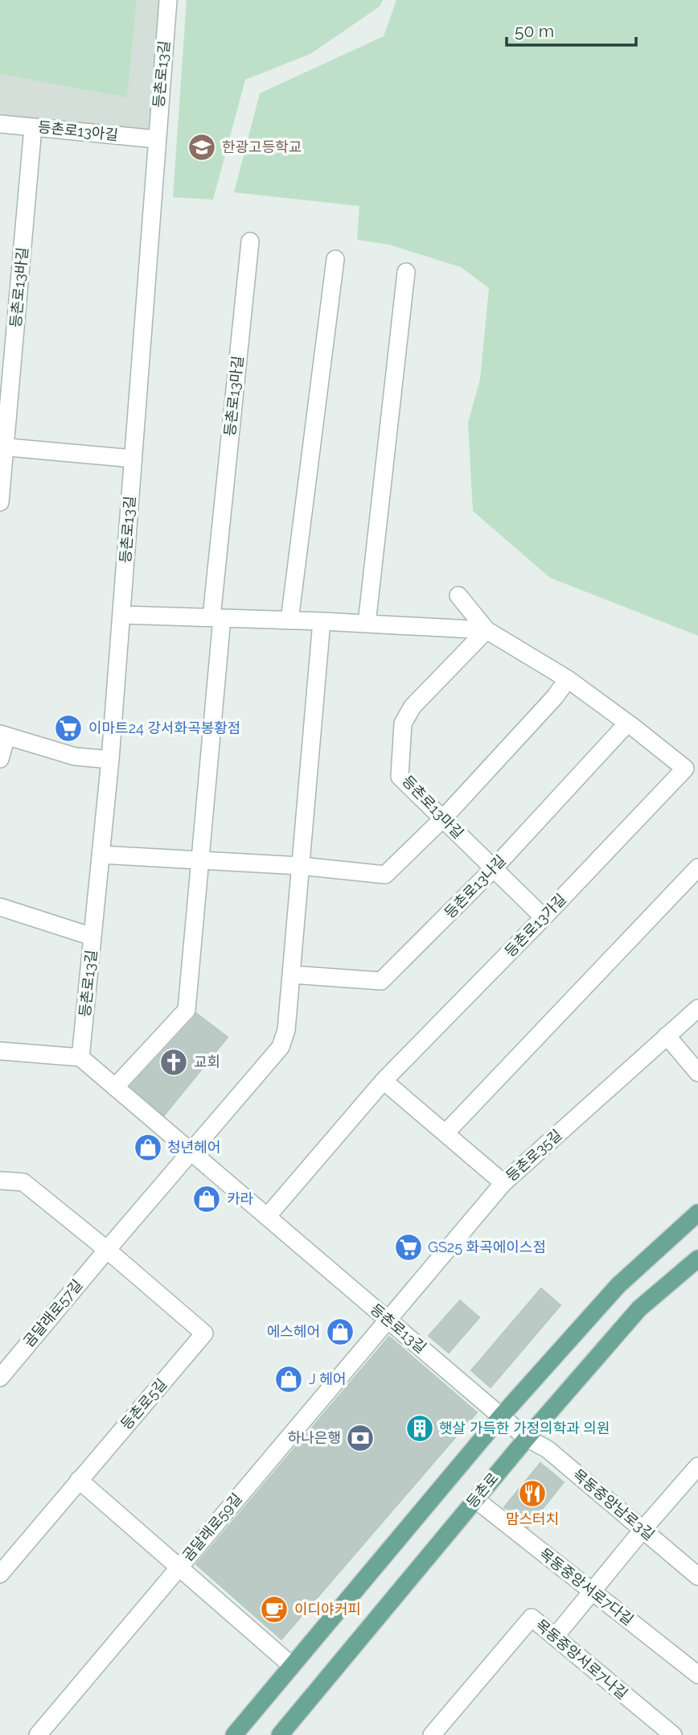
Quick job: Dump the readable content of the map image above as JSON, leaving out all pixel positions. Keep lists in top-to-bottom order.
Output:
{
  "streets": {
    "main road": ["등촌로"],
    "street": [
      "등촌로13길",
      "등촌로13아길",
      "등촌로13바길",
      "등촌로13마길",
      "등촌로13나길",
      "등촌로13가길",
      "등촌로35길",
      "곰달래로57길",
      "등촌로5길",
      "목동중앙남로3길",
      "곰달래로59길",
      "목동중앙서로7다길",
      "목동중앙서로7나길"
    ]
  },
  "crossings": [
    ["등촌로13길", "등촌로13아길"],
    ["등촌로13길", "등촌로13가길"],
    ["등촌로13길", "등촌로35길"],
    ["등촌로13길", "곰달래로57길"],
    ["등촌로13길", "등촌로"],
    ["등촌로13길", "목동중앙남로3길"],
    ["등촌로13길", "곰달래로59길"],
    ["등촌로13아길", "등촌로13바길"],
    ["등촌로13마길", "등촌로13나길"],
    ["등촌로13마길", "등촌로13가길"],
    ["등촌로13나길", "등촌로13가길"],
    ["등촌로35길", "곰달래로59길"],
    ["곰달래로57길", "등촌로5길"],
    ["등촌로", "목동중앙남로3길"],
    ["등촌로", "목동중앙서로7다길"]
  ],
  "places": {
    "school or university": ["한광고등학교"],
    "supermarket": ["이마트24 강서화곡봉황점", "GS25 화곡에이스점"],
    "church": ["교회"],
    "shop": [
      "청년헤어",
      "카라",
      "에스헤어",
      "J 헤어"
    ],
    "building": ["햇살 가득한 가정의학과 의원"],
    "bank": ["하나은행"],
    "restaurant": ["맘스터치"],
    "cafe": ["이디야커피"]
  },
  "scale_bar": "50 m"
}
